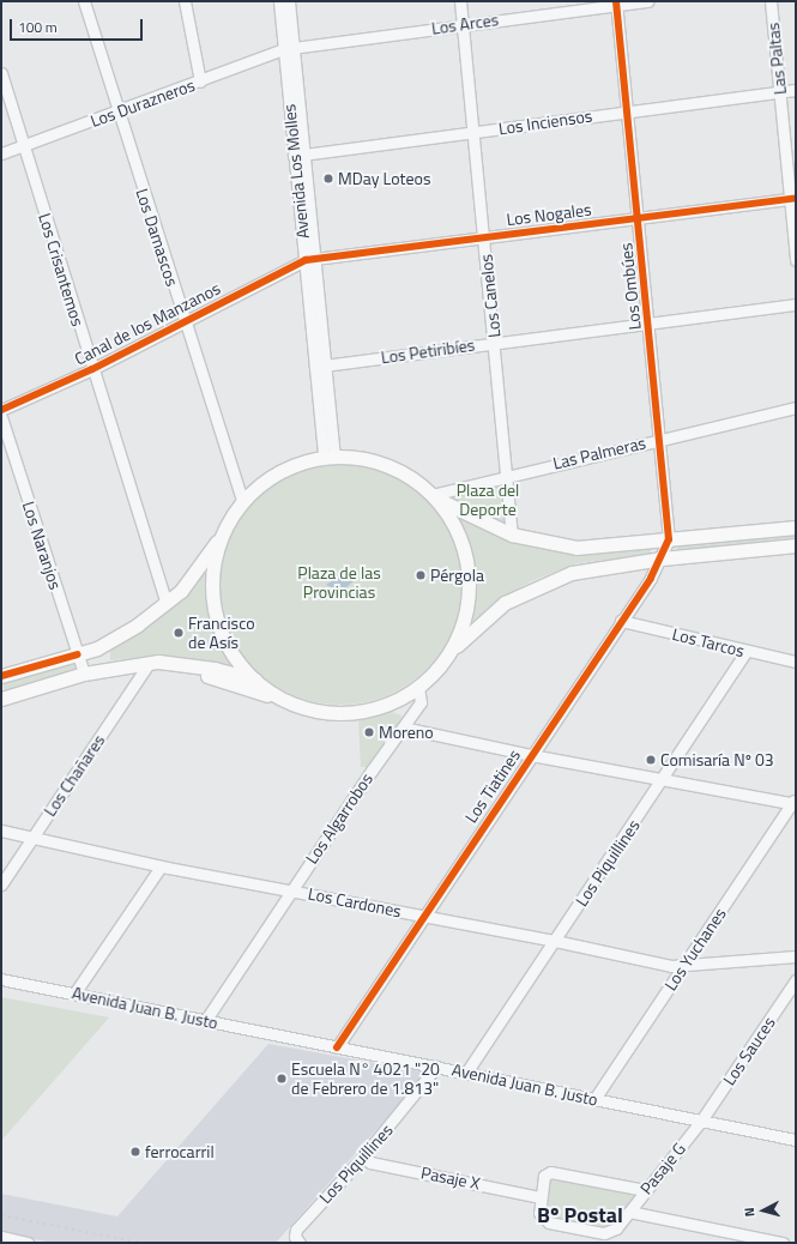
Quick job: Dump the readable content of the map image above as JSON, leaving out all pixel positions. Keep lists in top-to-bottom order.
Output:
{
  "streets": {
    "street": [
      "Los Arces",
      "Las Paltas",
      "Los Durazneros",
      "Los Inciensos",
      "Avenida Los Molles",
      "Los Nogales",
      "Los Damascos",
      "Los Crisantemos",
      "Los Ombúes",
      "Los Canelos",
      "Canal de los Manzanos",
      "Los Petiribíes",
      "Las Palmeras",
      "Los Naranjos",
      "Los Tarcos",
      "Los Chañares",
      "Los Tiatines",
      "Los Algarrobos",
      "Los Piquillines",
      "Los Cardones",
      "Los Yuchanes",
      "Avenida Juan B. Justo",
      "Los Sauces",
      "Pasaje G",
      "Pasaje X"
    ]
  },
  "crossings": [
    ["Los Arces", "Los Durazneros"],
    ["Los Arces", "Avenida Los Molles"],
    ["Los Arces", "Los Ombúes"],
    ["Los Arces", "Los Canelos"],
    ["Las Paltas", "Los Inciensos"],
    ["Las Paltas", "Los Nogales"],
    ["Los Durazneros", "Avenida Los Molles"],
    ["Los Durazneros", "Los Damascos"],
    ["Los Durazneros", "Los Crisantemos"],
    ["Los Inciensos", "Avenida Los Molles"],
    ["Los Inciensos", "Los Ombúes"],
    ["Los Inciensos", "Los Canelos"],
    ["Avenida Los Molles", "Los Nogales"],
    ["Avenida Los Molles", "Canal de los Manzanos"],
    ["Avenida Los Molles", "Los Petiribíes"],
    ["Los Nogales", "Los Ombúes"],
    ["Los Nogales", "Los Canelos"],
    ["Los Nogales", "Canal de los Manzanos"],
    ["Los Damascos", "Canal de los Manzanos"],
    ["Los Crisantemos", "Canal de los Manzanos"],
    ["Los Ombúes", "Los Petiribíes"],
    ["Los Ombúes", "Las Palmeras"],
    ["Los Ombúes", "Los Tiatines"],
    ["Los Canelos", "Los Petiribíes"],
    ["Los Canelos", "Las Palmeras"],
    ["Los Tarcos", "Los Tiatines"],
    ["Los Tarcos", "Los Piquillines"],
    ["Los Chañares", "Los Cardones"],
    ["Los Tiatines", "Los Cardones"],
    ["Los Tiatines", "Avenida Juan B. Justo"],
    ["Los Algarrobos", "Los Cardones"],
    ["Los Algarrobos", "Avenida Juan B. Justo"],
    ["Los Piquillines", "Los Cardones"],
    ["Los Piquillines", "Avenida Juan B. Justo"],
    ["Los Piquillines", "Pasaje X"],
    ["Los Cardones", "Los Yuchanes"],
    ["Los Yuchanes", "Avenida Juan B. Justo"],
    ["Avenida Juan B. Justo", "Los Sauces"],
    ["Avenida Juan B. Justo", "Pasaje G"],
    ["Los Sauces", "Pasaje G"],
    ["Pasaje G", "Pasaje X"]
  ],
  "districts": ["Bº Postal"],
  "parks": ["Plaza del Deporte", "Plaza de las Provincias"],
  "places": [
    "MDay Loteos",
    "Pérgola",
    "Francisco de Asís",
    "Moreno",
    "Comisaría Nº 03",
    "Escuela N° 4021 \"20 de Febrero de 1.813\"",
    "ferrocarril"
  ],
  "scale_bar": "100 m",
  "north": "left"
}
